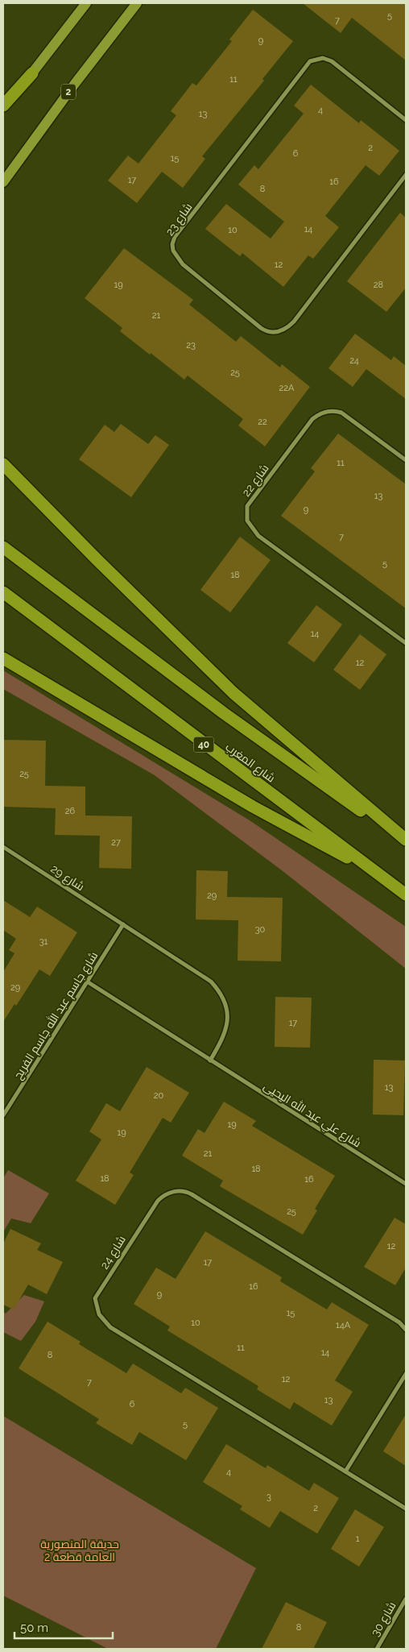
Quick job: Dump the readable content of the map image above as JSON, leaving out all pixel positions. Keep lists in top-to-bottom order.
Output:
{
  "streets": {
    "highway": ["40", "شارع المغرب"],
    "main road": ["2"],
    "street": [
      "شارع 23",
      "شارع 22",
      "شارع 29",
      "شارع جاسم عبد الله جاسم الفريح",
      "شارع علي عبد الله اليحيى",
      "شارع 24",
      "شارع 30"
    ]
  },
  "crossings": [
    ["شارع 29", "شارع جاسم عبد الله جاسم الفريح"],
    ["شارع جاسم عبد الله جاسم الفريح", "شارع علي عبد الله اليحيى"]
  ],
  "parks": ["حديقة المنصورية العامة قطعة 2"],
  "house_numbers": [
    "5",
    "7",
    "9",
    "11",
    "4",
    "13",
    "2",
    "6",
    "15",
    "17",
    "16",
    "8",
    "14",
    "10",
    "12",
    "19",
    "28",
    "21",
    "23",
    "24",
    "25",
    "22A",
    "22",
    "11",
    "13",
    "9",
    "7",
    "5",
    "18",
    "14",
    "12",
    "25",
    "26",
    "27",
    "29",
    "30",
    "31",
    "29",
    "17",
    "13",
    "20",
    "19",
    "19",
    "21",
    "18",
    "18",
    "16",
    "25",
    "12",
    "17",
    "16",
    "9",
    "15",
    "10",
    "14A",
    "11",
    "14",
    "8",
    "12",
    "7",
    "13",
    "6",
    "5",
    "4",
    "3",
    "2",
    "1",
    "8"
  ],
  "scale_bar": "50 m"
}
